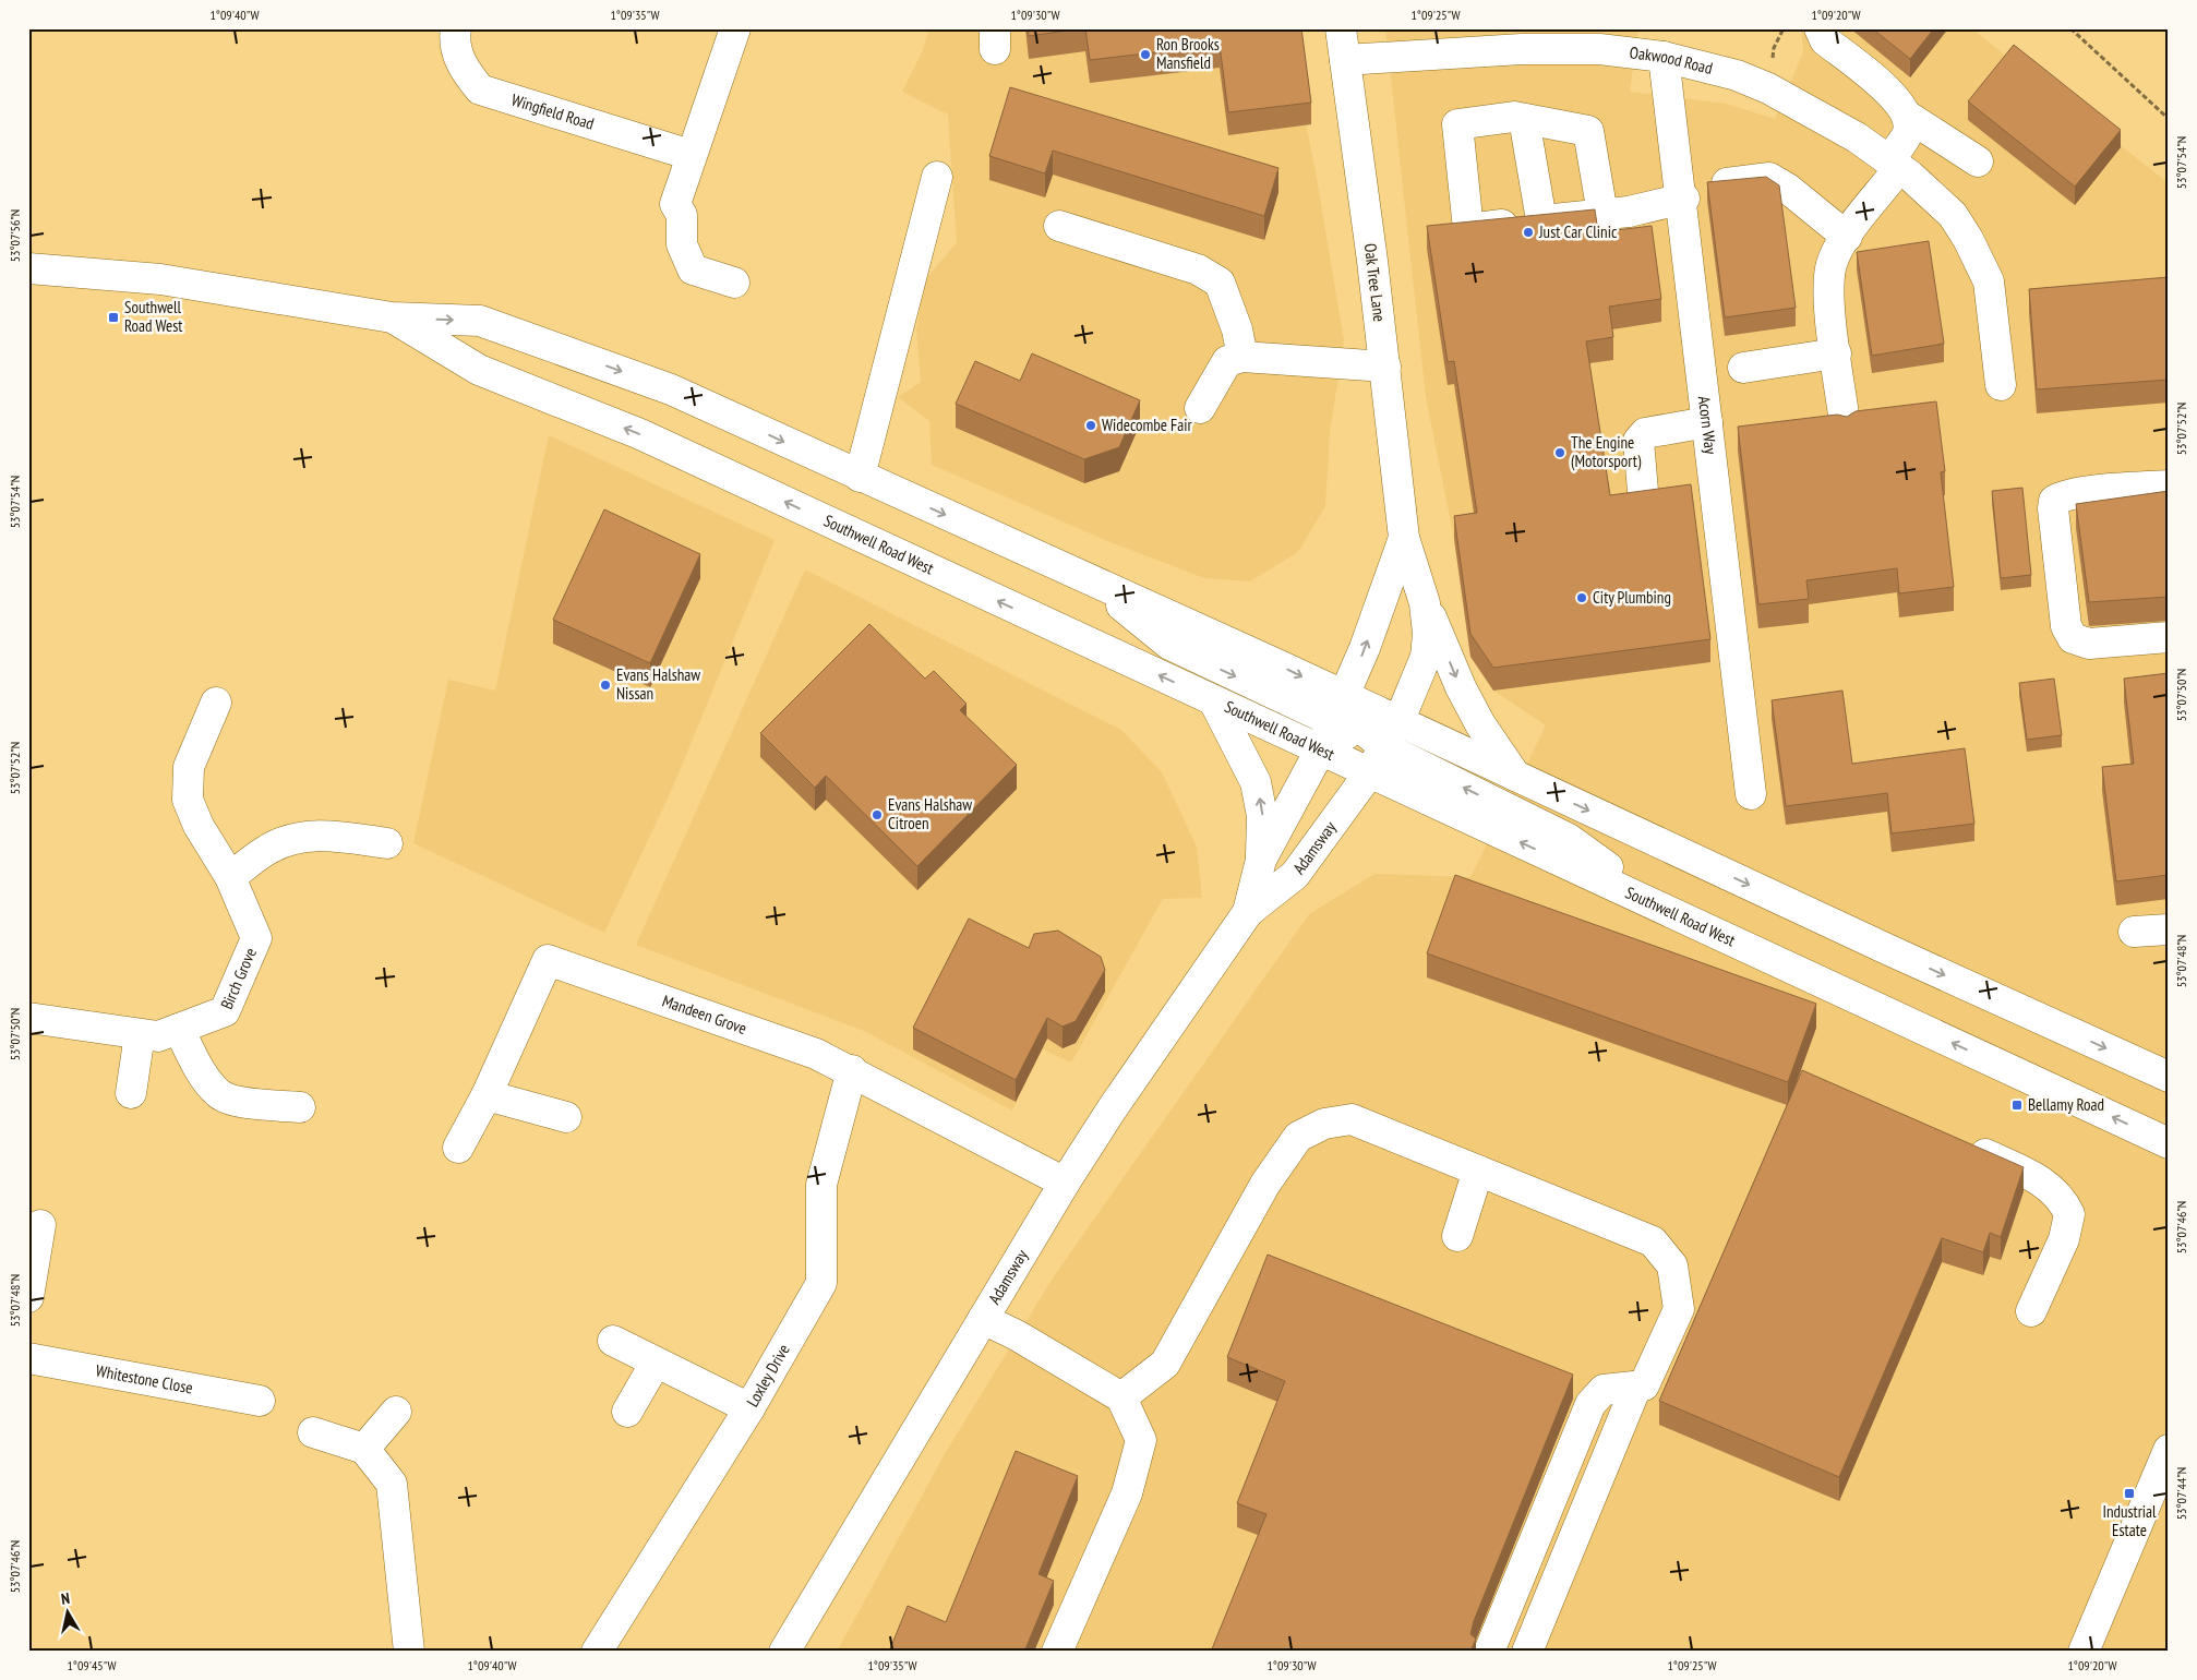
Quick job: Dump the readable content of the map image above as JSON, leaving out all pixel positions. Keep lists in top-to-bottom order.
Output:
{
  "streets": {
    "main road": [
      "Oakwood Road",
      "Wingfield Road",
      "Oak Tree Lane",
      "Acorn Way",
      "Southwell Road West",
      "Adamsway",
      "Birch Grove",
      "Mandeen Grove",
      "Loxley Drive",
      "Whitestone Close"
    ]
  },
  "crossings": [
    ["Oakwood Road", "Oak Tree Lane"],
    ["Oakwood Road", "Acorn Way"],
    ["Oak Tree Lane", "Southwell Road West"],
    ["Oak Tree Lane", "Adamsway"],
    ["Southwell Road West", "Adamsway"],
    ["Adamsway", "Mandeen Grove"],
    ["Mandeen Grove", "Loxley Drive"]
  ],
  "places": {
    "other": [
      "Ron Brooks Mansfield",
      "Just Car Clinic",
      "Widecombe Fair",
      "The Engine (Motorsport)",
      "City Plumbing",
      "Evans Halshaw Nissan",
      "Evans Halshaw Citroen"
    ],
    "transit": ["Southwell Road West", "Bellamy Road", "Industrial Estate"]
  },
  "north": "top",
  "coordinates": [
    "1°09'40\"W",
    "1°09'35\"W",
    "1°09'30\"W",
    "1°09'25\"W",
    "1°09'20\"W",
    "53°07'54\"N",
    "53°07'56\"N",
    "53°07'52\"N",
    "53°07'50\"N",
    "53°07'48\"N",
    "53°07'46\"N",
    "53°07'44\"N",
    "1°09'45\"W"
  ]
}
